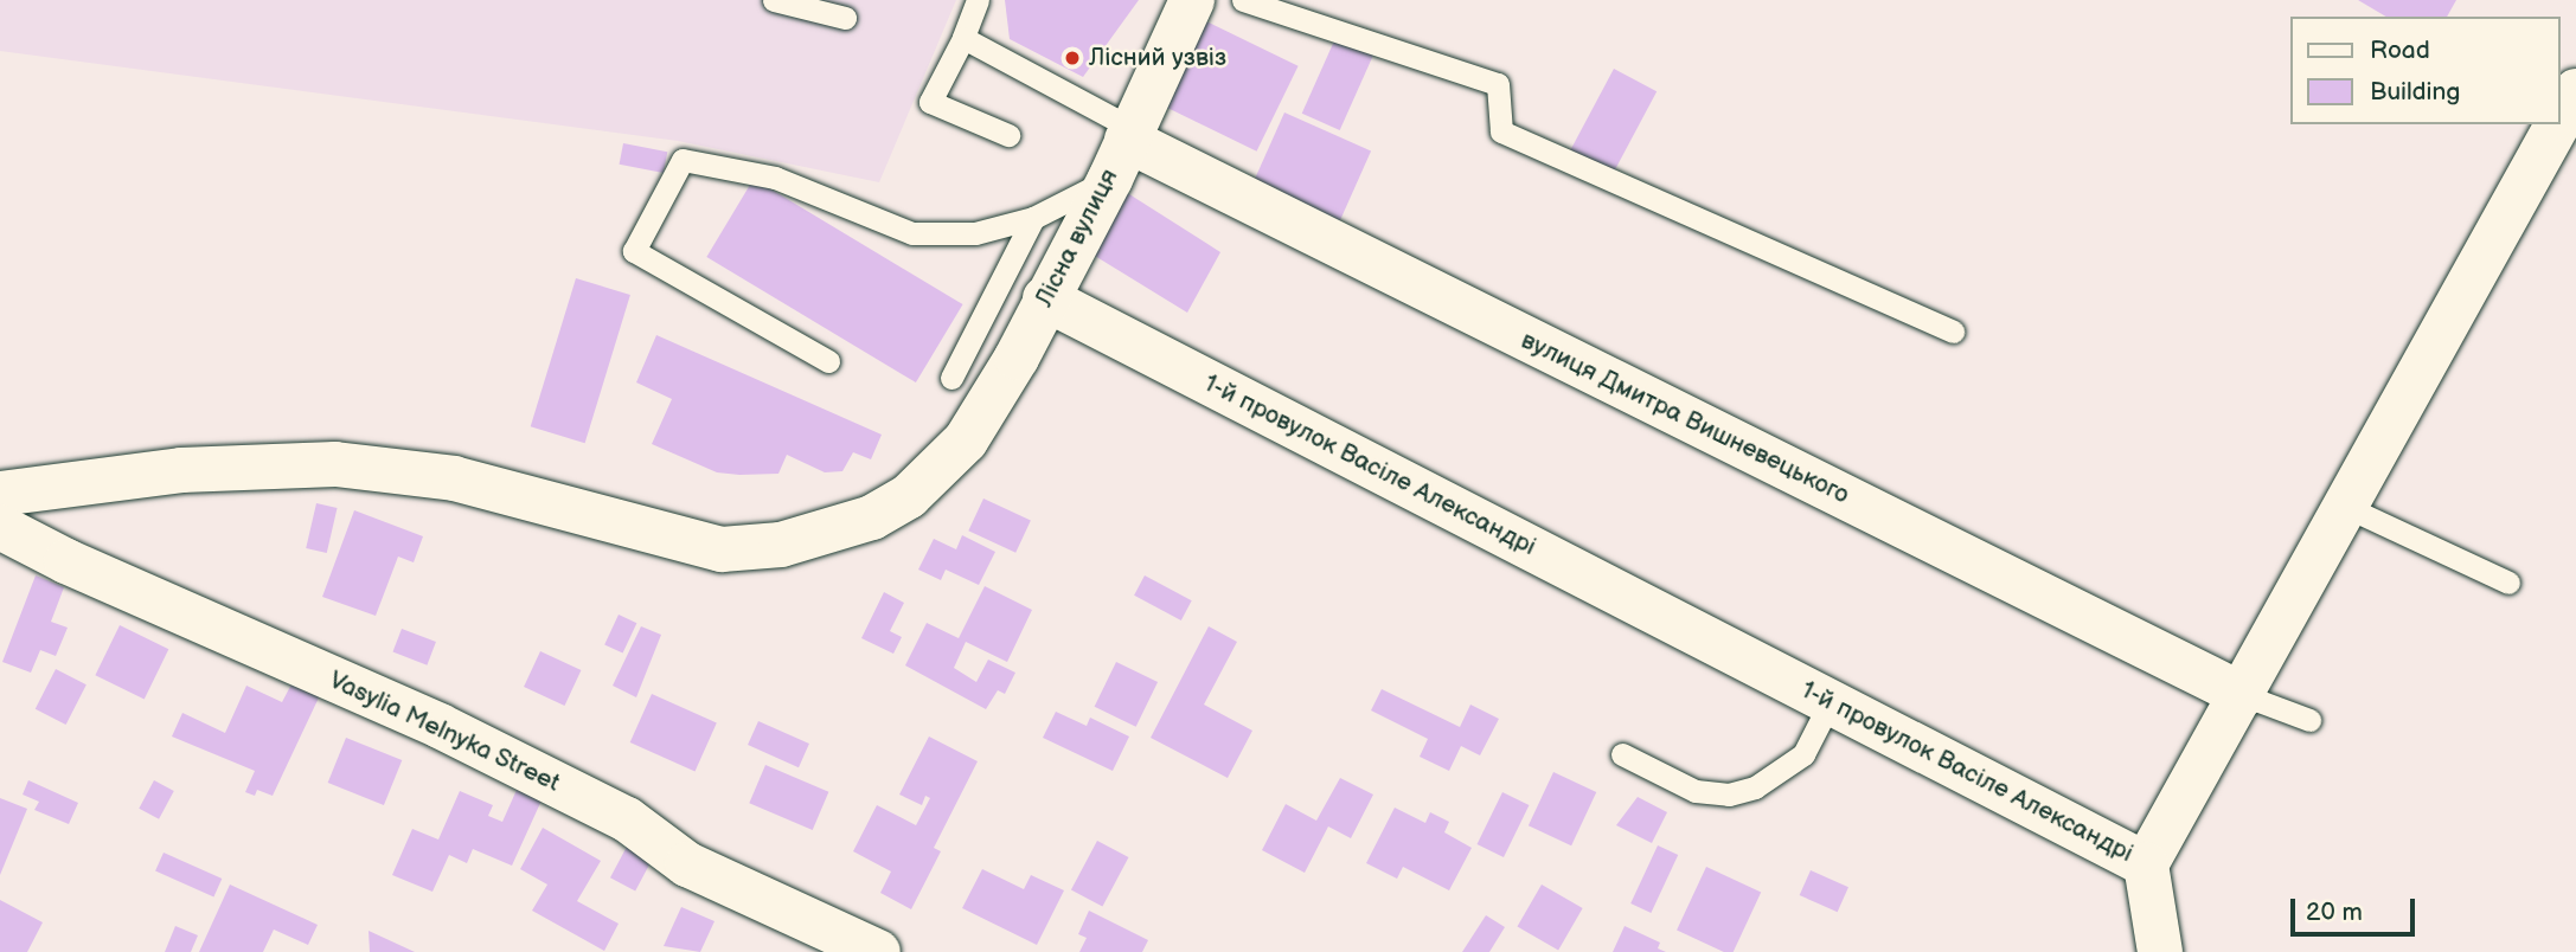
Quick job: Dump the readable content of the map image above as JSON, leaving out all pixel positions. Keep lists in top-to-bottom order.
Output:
{
  "streets": {
    "street": [
      "Лісна вулиця",
      "вулиця Дмитра Вишневецького",
      "1-й провулок Васіле Александрі",
      "Vasylia Melnyka Street"
    ]
  },
  "crossings": [
    ["Лісна вулиця", "вулиця Дмитра Вишневецького"],
    ["Лісна вулиця", "1-й провулок Васіле Александрі"],
    ["вулиця Дмитра Вишневецького", "1-й провулок Васіле Александрі"]
  ],
  "places": ["Лісний узвіз"],
  "legend": ["Road", "Building"],
  "scale_bar": "20 m"
}
